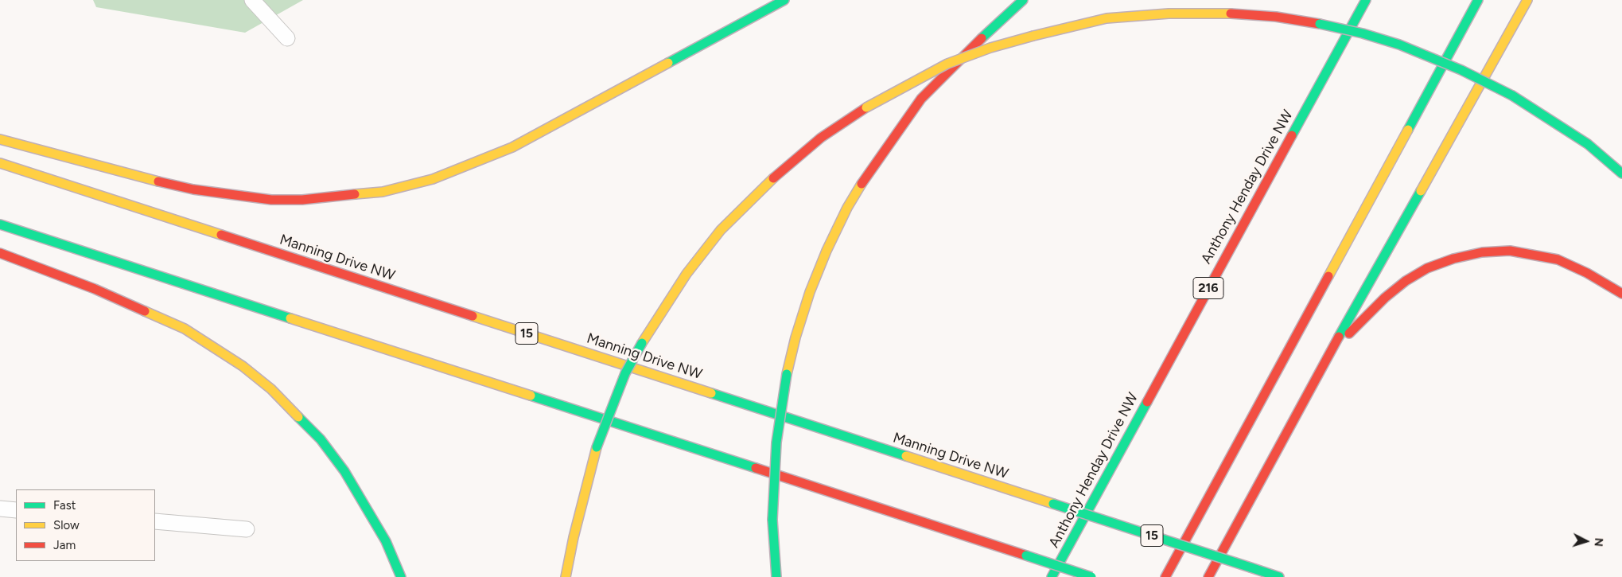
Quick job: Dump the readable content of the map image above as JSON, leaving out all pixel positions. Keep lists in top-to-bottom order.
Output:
{
  "streets": {
    "highway": [
      "Anthony Henday Drive NW",
      "Manning Drive NW",
      "216",
      "15"
    ]
  },
  "legend": ["Fast", "Slow", "Jam"],
  "north": "right"
}
